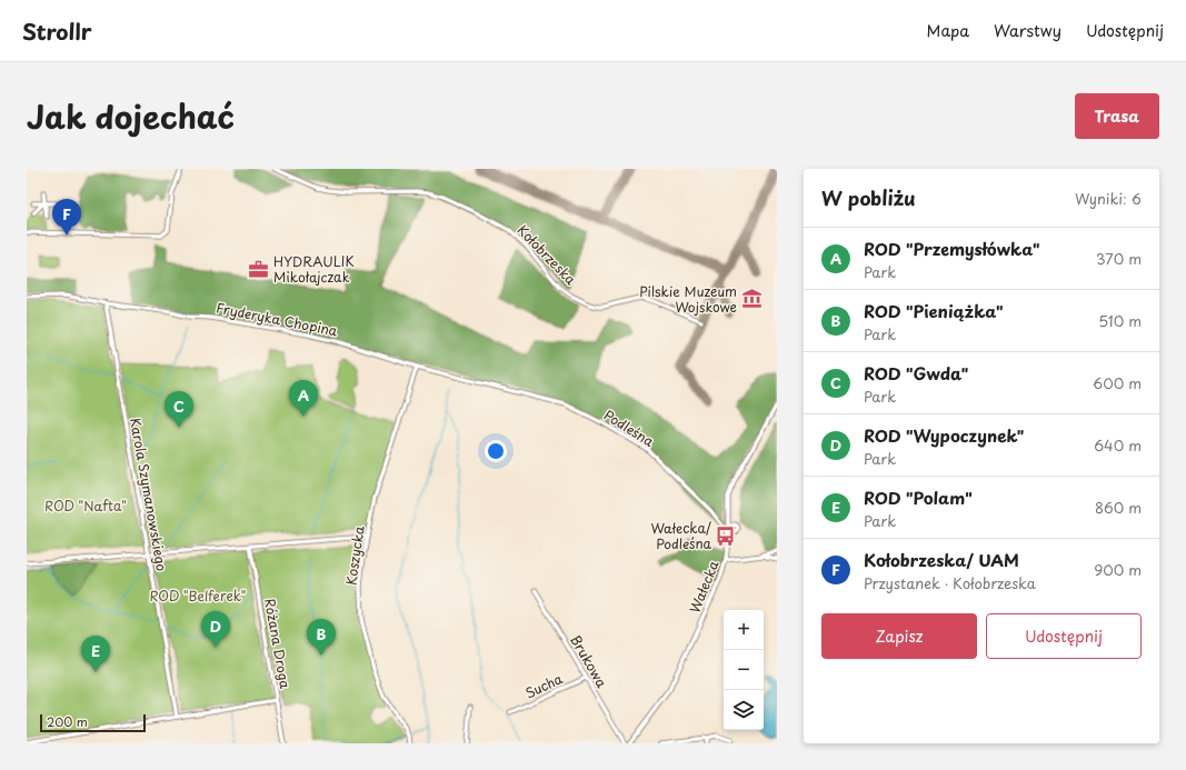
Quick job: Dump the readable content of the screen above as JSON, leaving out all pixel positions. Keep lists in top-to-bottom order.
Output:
{
  "streets": {
    "street": [
      "Kołobrzeska",
      "Fryderyka Chopina",
      "Podleśna",
      "Karola Szymanowskiego",
      "Koszycka",
      "Wałecka",
      "Różana Droga",
      "Brukowa",
      "Sucha"
    ]
  },
  "crossings": [
    ["Fryderyka Chopina", "Podleśna"],
    ["Fryderyka Chopina", "Karola Szymanowskiego"],
    ["Fryderyka Chopina", "Koszycka"],
    ["Podleśna", "Wałecka"],
    ["Brukowa", "Sucha"]
  ],
  "parks": ["ROD \"Nafta\"", "ROD \"Belferek\""],
  "places": {
    "office": ["HYDRAULIK Mikołajczak"],
    "museum": ["Pilskie Muzeum Wojskowe"],
    "bus stop": ["Wałecka/ Podleśna"]
  },
  "scale_bar": "200 m",
  "page": {
    "header": "Strollr",
    "nav": ["Mapa", "Warstwy", "Udostępnij"],
    "title": "Jak dojechać",
    "buttons": [
      "Trasa",
      ["Zapisz", "Udostępnij"]
    ],
    "heading": ["W pobliżu", "Wyniki: 6"],
    "pins": [
      "F",
      "A",
      "C",
      "D",
      "B",
      "E"
    ],
    "list": [
      {
        "mark": "A",
        "name": "ROD \"Przemysłówka\"",
        "note": "Park",
        "value": "370 m"
      },
      {
        "mark": "B",
        "name": "ROD \"Pieniążka\"",
        "note": "Park",
        "value": "510 m"
      },
      {
        "mark": "C",
        "name": "ROD \"Gwda\"",
        "note": "Park",
        "value": "600 m"
      },
      {
        "mark": "D",
        "name": "ROD \"Wypoczynek\"",
        "note": "Park",
        "value": "640 m"
      },
      {
        "mark": "E",
        "name": "ROD \"Polam\"",
        "note": "Park",
        "value": "860 m"
      },
      {
        "mark": "F",
        "name": "Kołobrzeska/ UAM",
        "note": "Przystanek · Kołobrzeska",
        "value": "900 m"
      }
    ],
    "map_buttons": ["+", "−"],
    "scale": "200 m"
  }
}
